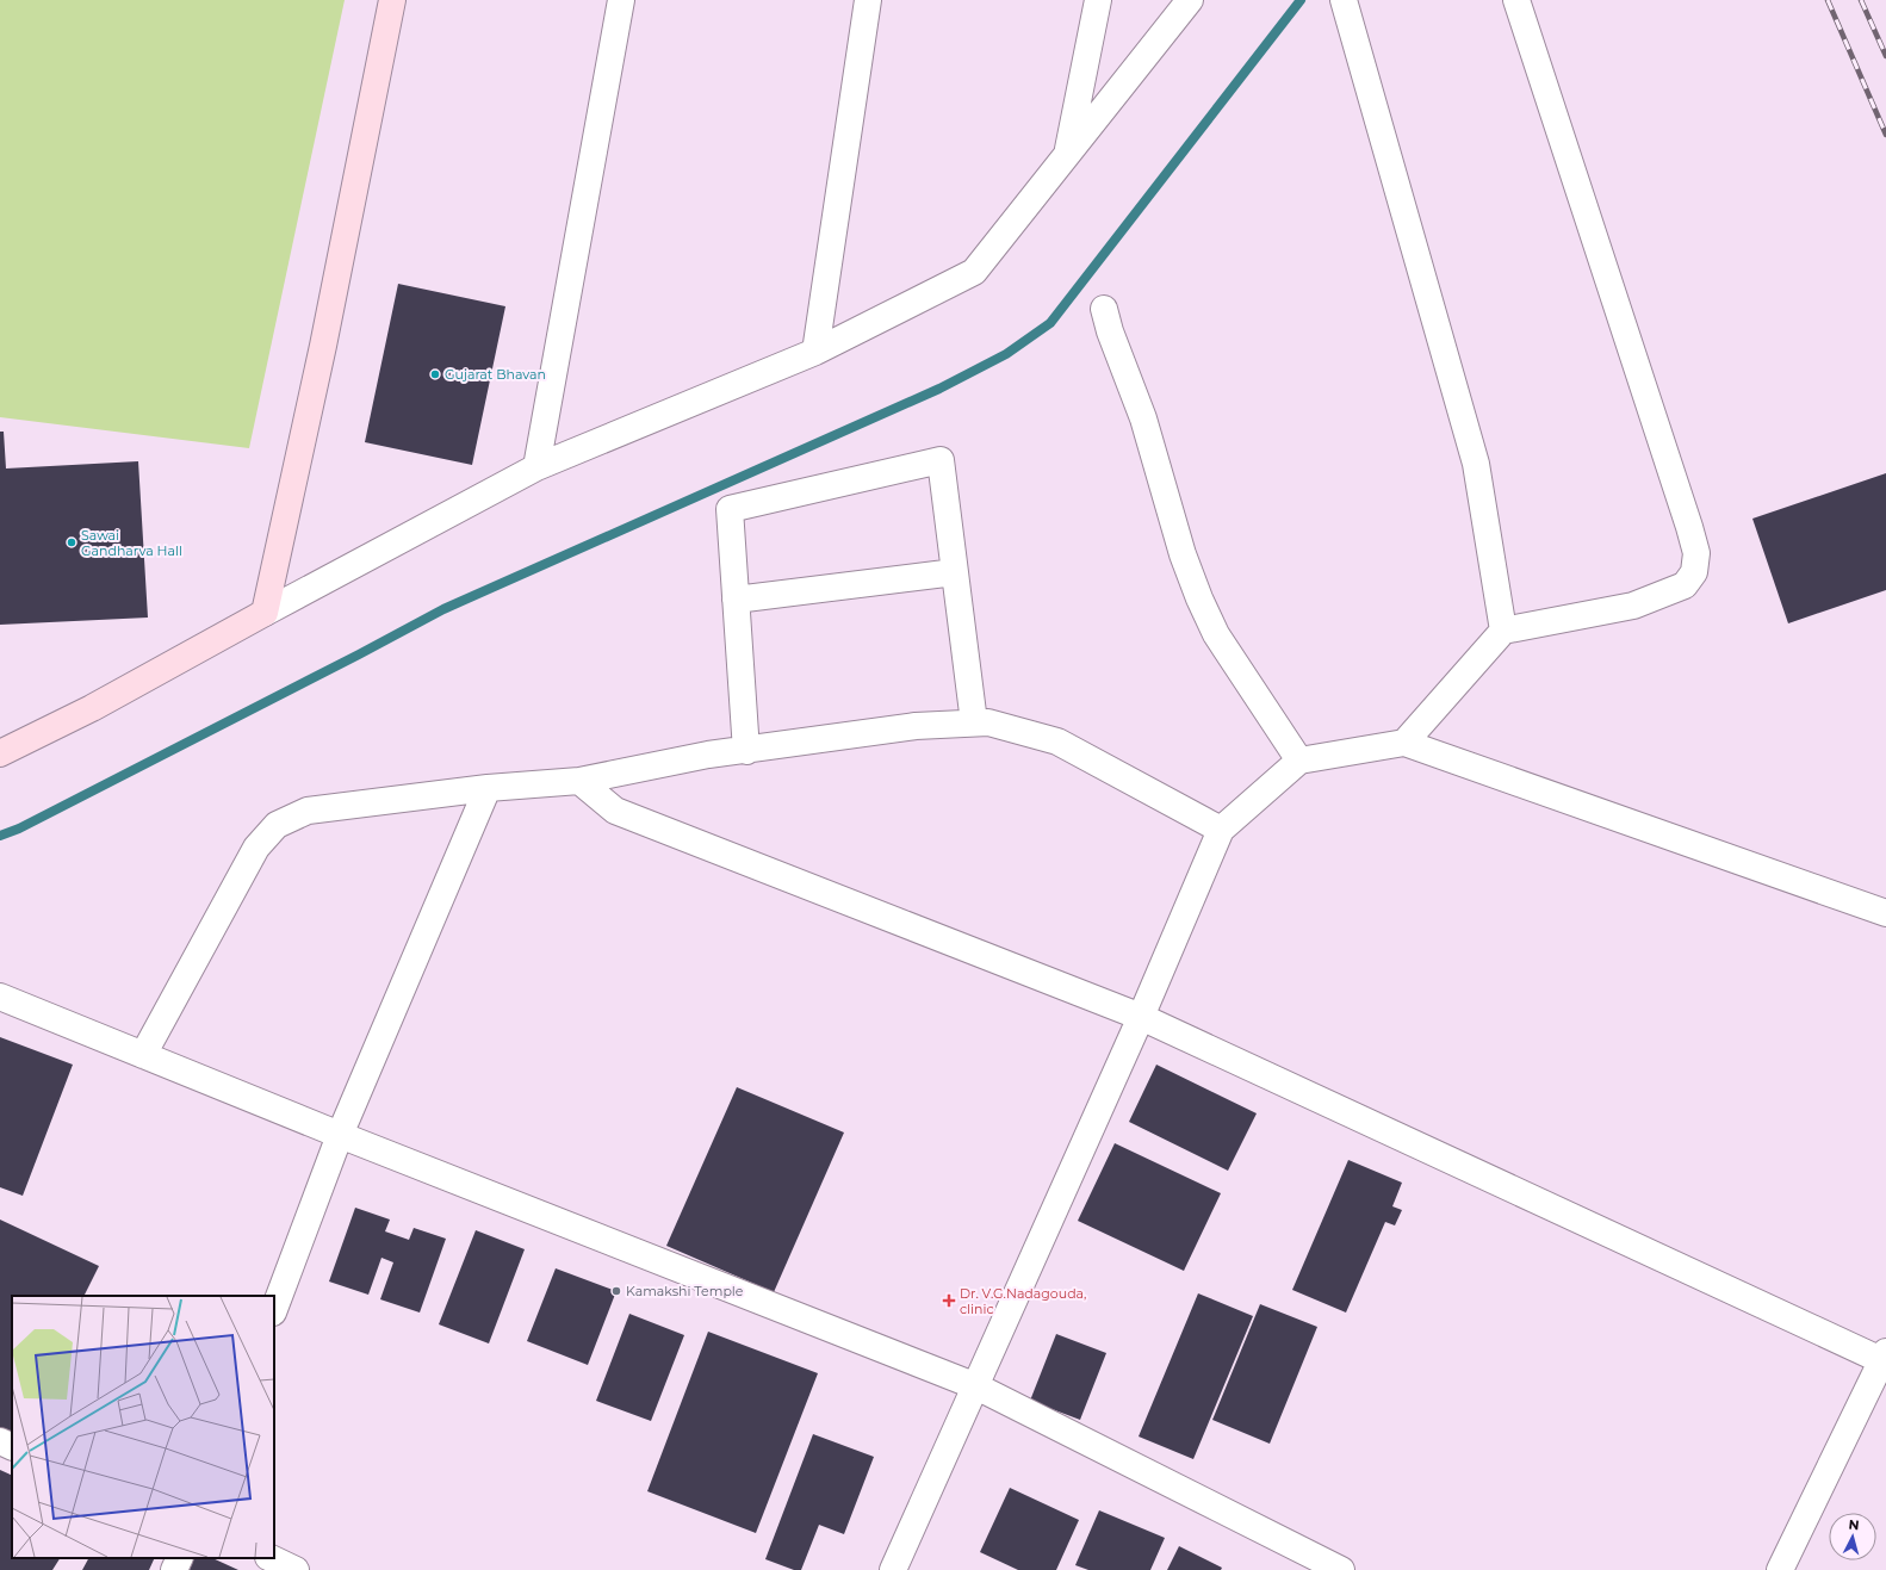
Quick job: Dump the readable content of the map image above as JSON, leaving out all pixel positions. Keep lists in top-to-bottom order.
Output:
{
  "places": {
    "other": ["Gujarat Bhavan", "Sawai Gandharva Hall", "Kamakshi Temple"],
    "health": ["Dr. V.G.Nadagouda, clinic"]
  },
  "north": "top"
}
